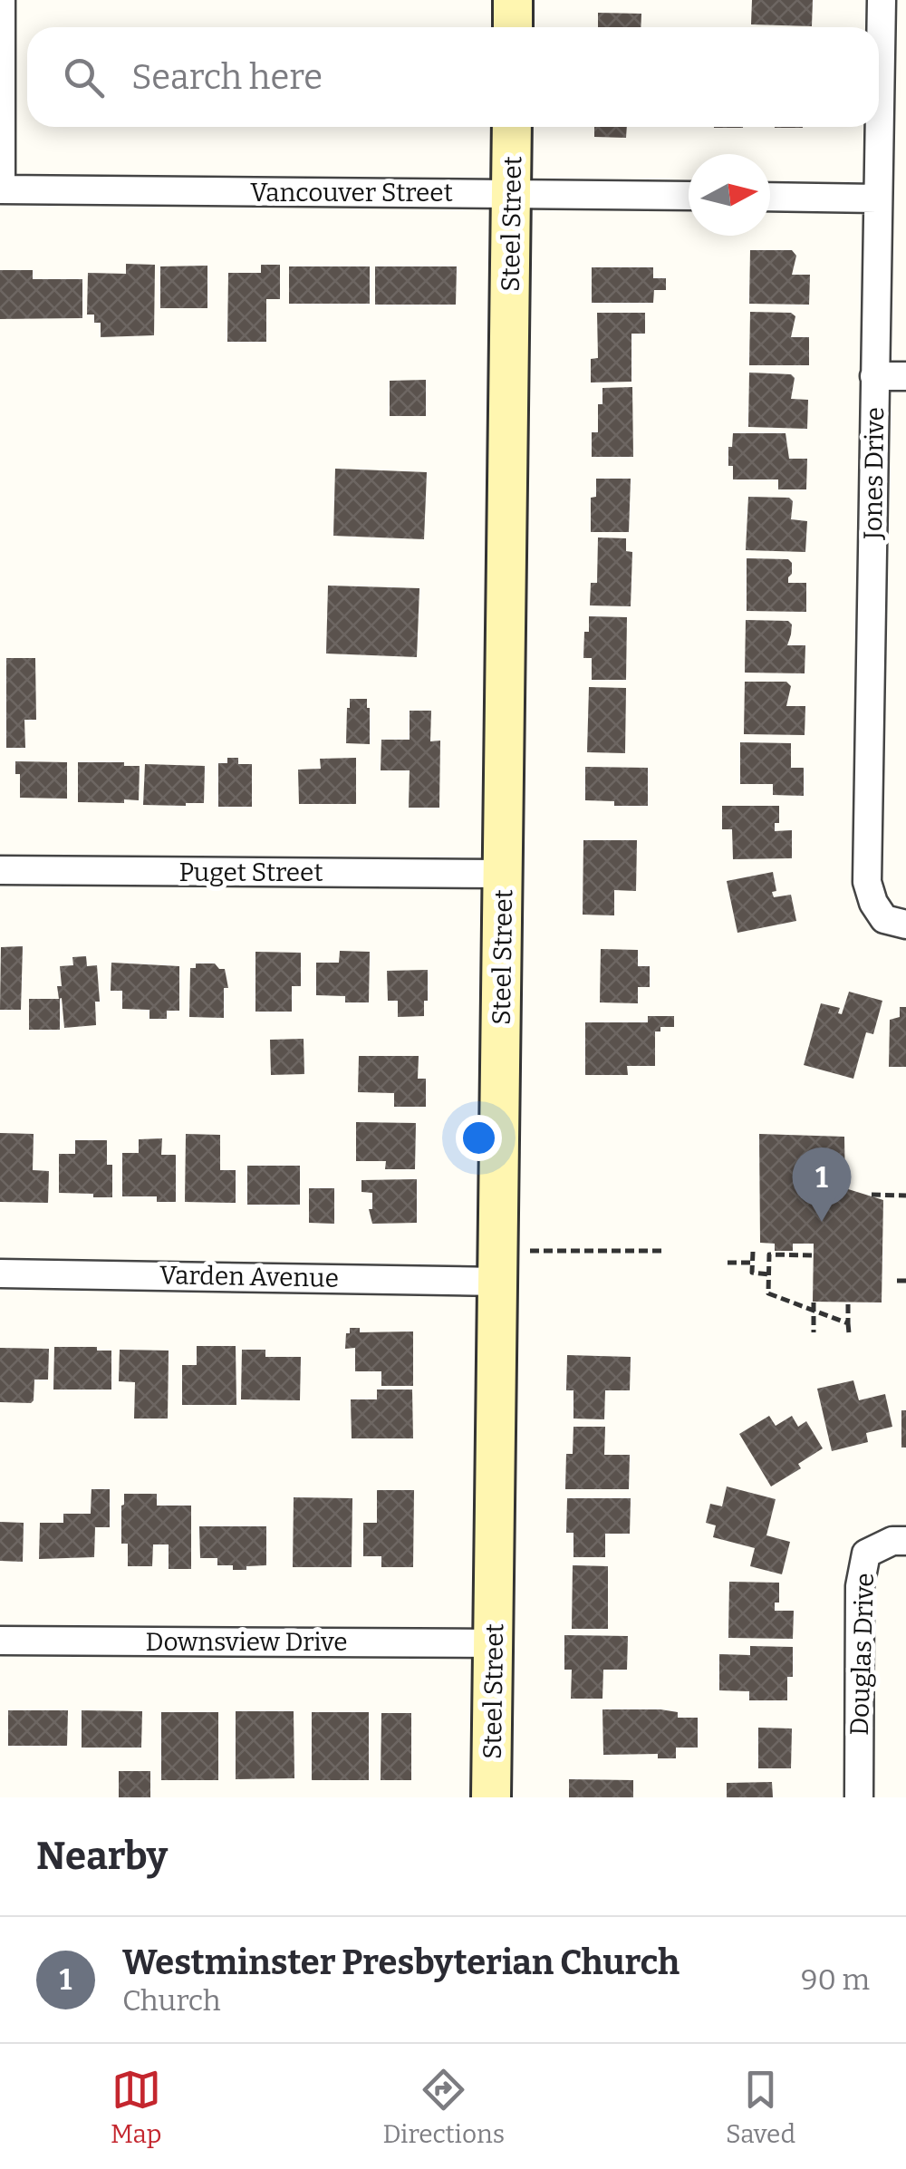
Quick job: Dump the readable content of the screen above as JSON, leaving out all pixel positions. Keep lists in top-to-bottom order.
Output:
{
  "streets": {
    "street": [
      "Vancouver Street",
      "Steel Street",
      "Jones Drive",
      "Puget Street",
      "Varden Avenue",
      "Downsview Drive",
      "Douglas Drive"
    ]
  },
  "crossings": [
    ["Vancouver Street", "Steel Street"],
    ["Steel Street", "Puget Street"],
    ["Steel Street", "Varden Avenue"],
    ["Steel Street", "Downsview Drive"]
  ],
  "north": "right",
  "page": {
    "search": "Search here",
    "pins": "1",
    "heading": "Nearby",
    "list": [
      {
        "mark": "1",
        "name": "Westminster Presbyterian Church",
        "note": "Church",
        "value": "90 m"
      }
    ],
    "nav": ["Map", "Directions", "Saved"]
  }
}
